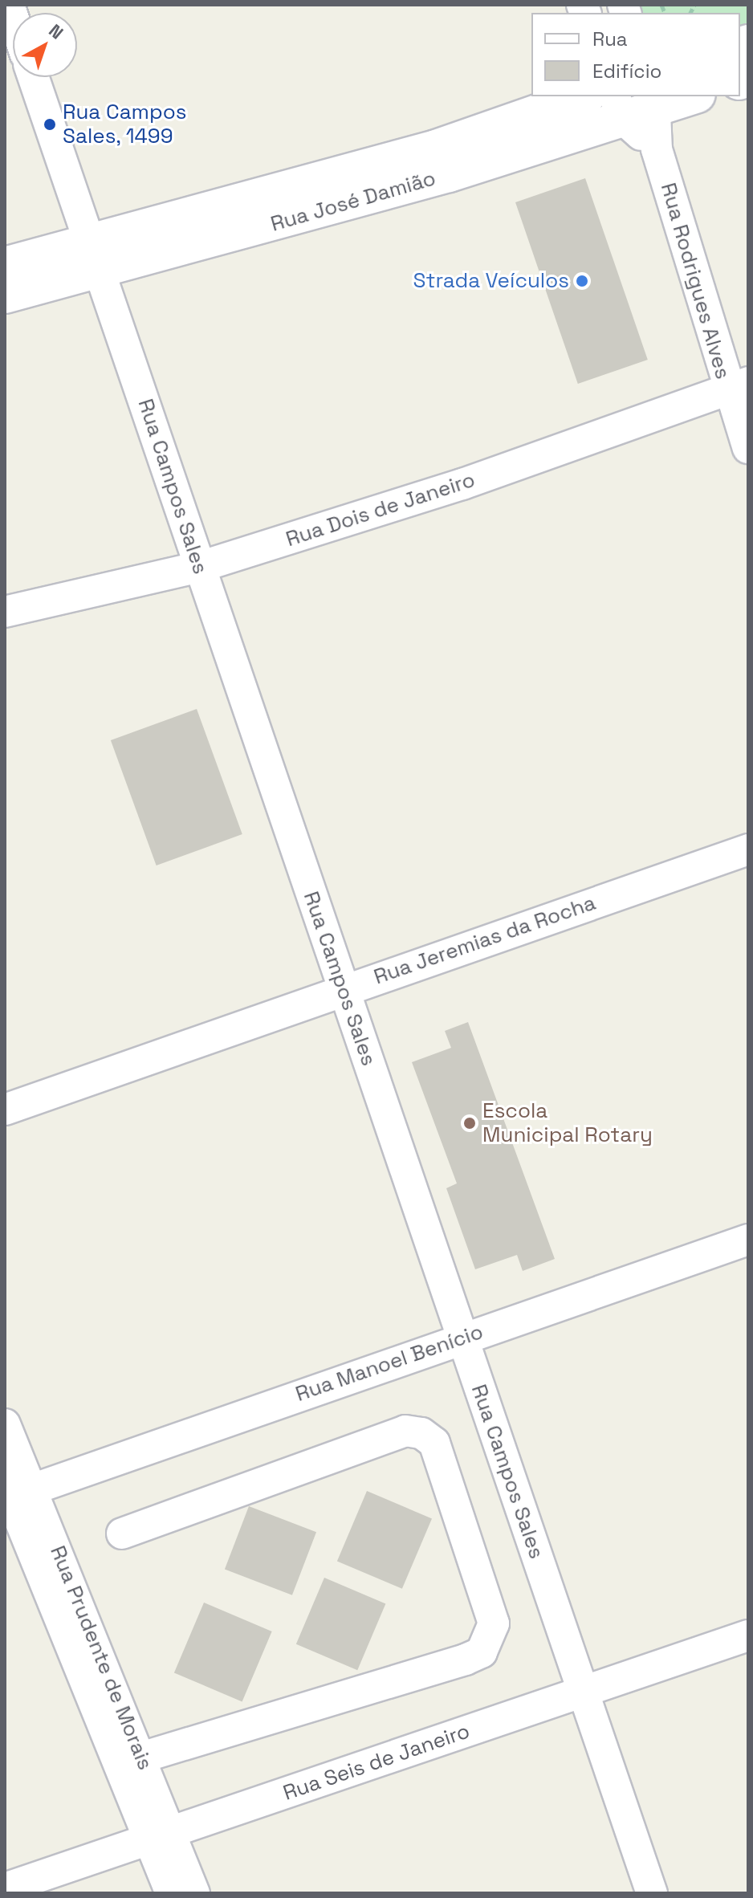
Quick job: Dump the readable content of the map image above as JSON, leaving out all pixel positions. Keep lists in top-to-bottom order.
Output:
{
  "streets": {
    "street": [
      "Rua José Damião",
      "Rua Rodrigues Alves",
      "Rua Campos Sales",
      "Rua Dois de Janeiro",
      "Rua Jeremias da Rocha",
      "Rua Manoel Benício",
      "Rua Prudente de Morais",
      "Rua Seis de Janeiro"
    ]
  },
  "crossings": [
    ["Rua José Damião", "Rua Rodrigues Alves"],
    ["Rua José Damião", "Rua Campos Sales"],
    ["Rua Rodrigues Alves", "Rua Dois de Janeiro"],
    ["Rua Campos Sales", "Rua Dois de Janeiro"],
    ["Rua Campos Sales", "Rua Jeremias da Rocha"],
    ["Rua Campos Sales", "Rua Manoel Benício"],
    ["Rua Campos Sales", "Rua Seis de Janeiro"],
    ["Rua Manoel Benício", "Rua Prudente de Morais"],
    ["Rua Prudente de Morais", "Rua Seis de Janeiro"]
  ],
  "places": ["Rua Campos Sales, 1499", "Strada Veículos", "Escola Municipal Rotary"],
  "legend": ["Rua", "Edifício"],
  "north": "top right"
}
